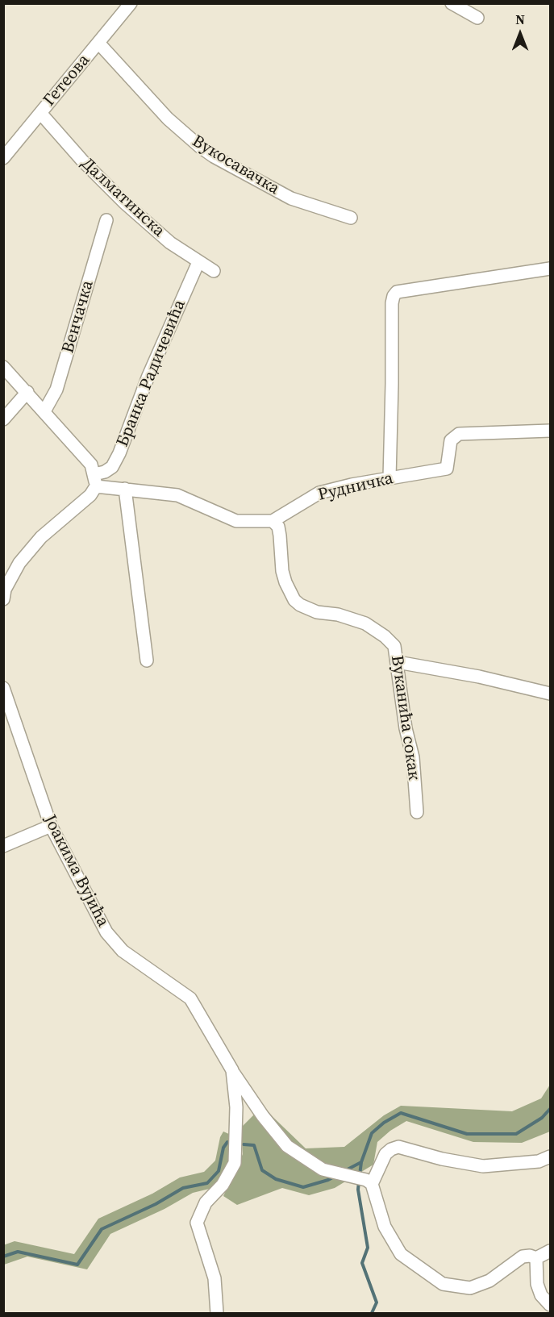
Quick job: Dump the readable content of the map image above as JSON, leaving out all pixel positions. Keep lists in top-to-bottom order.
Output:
{
  "streets": {
    "street": [
      "Гетеова",
      "Вукосавачка",
      "Далматинска",
      "Венчачка",
      "Бранка Радичевића",
      "Рудничка",
      "Вуканића сокак",
      "Јоакима Вујића"
    ]
  },
  "crossings": [
    ["Гетеова", "Вукосавачка"],
    ["Гетеова", "Далматинска"],
    ["Далматинска", "Бранка Радичевића"],
    ["Рудничка", "Вуканића сокак"]
  ],
  "north": "top"
}
